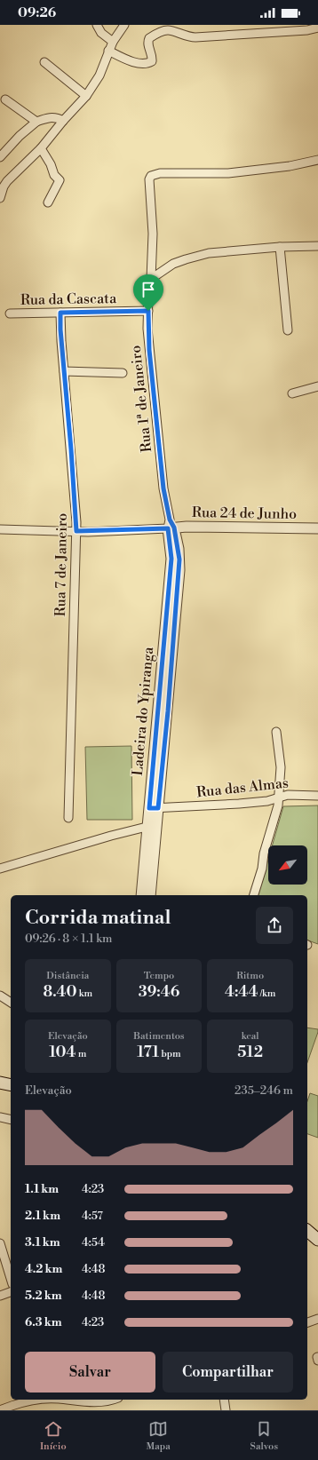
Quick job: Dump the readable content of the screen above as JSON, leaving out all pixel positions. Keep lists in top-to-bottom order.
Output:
{
  "streets": {
    "street": [
      "Rua da Cascata",
      "Rua 1ª de Janeiro",
      "Rua 24 de Junho",
      "Rua 7 de Janeiro",
      "Ladeira do Ypiranga",
      "Rua das Almas"
    ]
  },
  "crossings": [
    ["Rua da Cascata", "Rua 1ª de Janeiro"],
    ["Rua da Cascata", "Rua 7 de Janeiro"],
    ["Rua 1ª de Janeiro", "Rua 24 de Junho"],
    ["Rua 1ª de Janeiro", "Ladeira do Ypiranga"],
    ["Rua 24 de Junho", "Rua 7 de Janeiro"],
    ["Rua 24 de Junho", "Ladeira do Ypiranga"],
    ["Ladeira do Ypiranga", "Rua das Almas"]
  ],
  "north": "bottom left",
  "page": {
    "status": "09:26",
    "heading": ["Corrida matinal", "09:26 · 8 × 1.1 km"],
    "stats": [
      ["Distância", "8.40 km"],
      ["Tempo", "39:46"],
      ["Ritmo", "4:44 /km"],
      ["Elevação", "104 m"],
      ["Batimentos", "171 bpm"],
      ["kcal", "512"]
    ],
    "chart": ["Elevação", "235–246 m"],
    "list": [
      {
        "name": "1.1 km",
        "note": "4:23"
      },
      {
        "name": "2.1 km",
        "note": "4:57"
      },
      {
        "name": "3.1 km",
        "note": "4:54"
      },
      {
        "name": "4.2 km",
        "note": "4:48"
      },
      {
        "name": "5.2 km",
        "note": "4:48"
      },
      {
        "name": "6.3 km",
        "note": "4:23"
      }
    ],
    "buttons": ["Salvar", "Compartilhar"],
    "tabs": ["Início", "Mapa", "Salvos"]
  }
}
